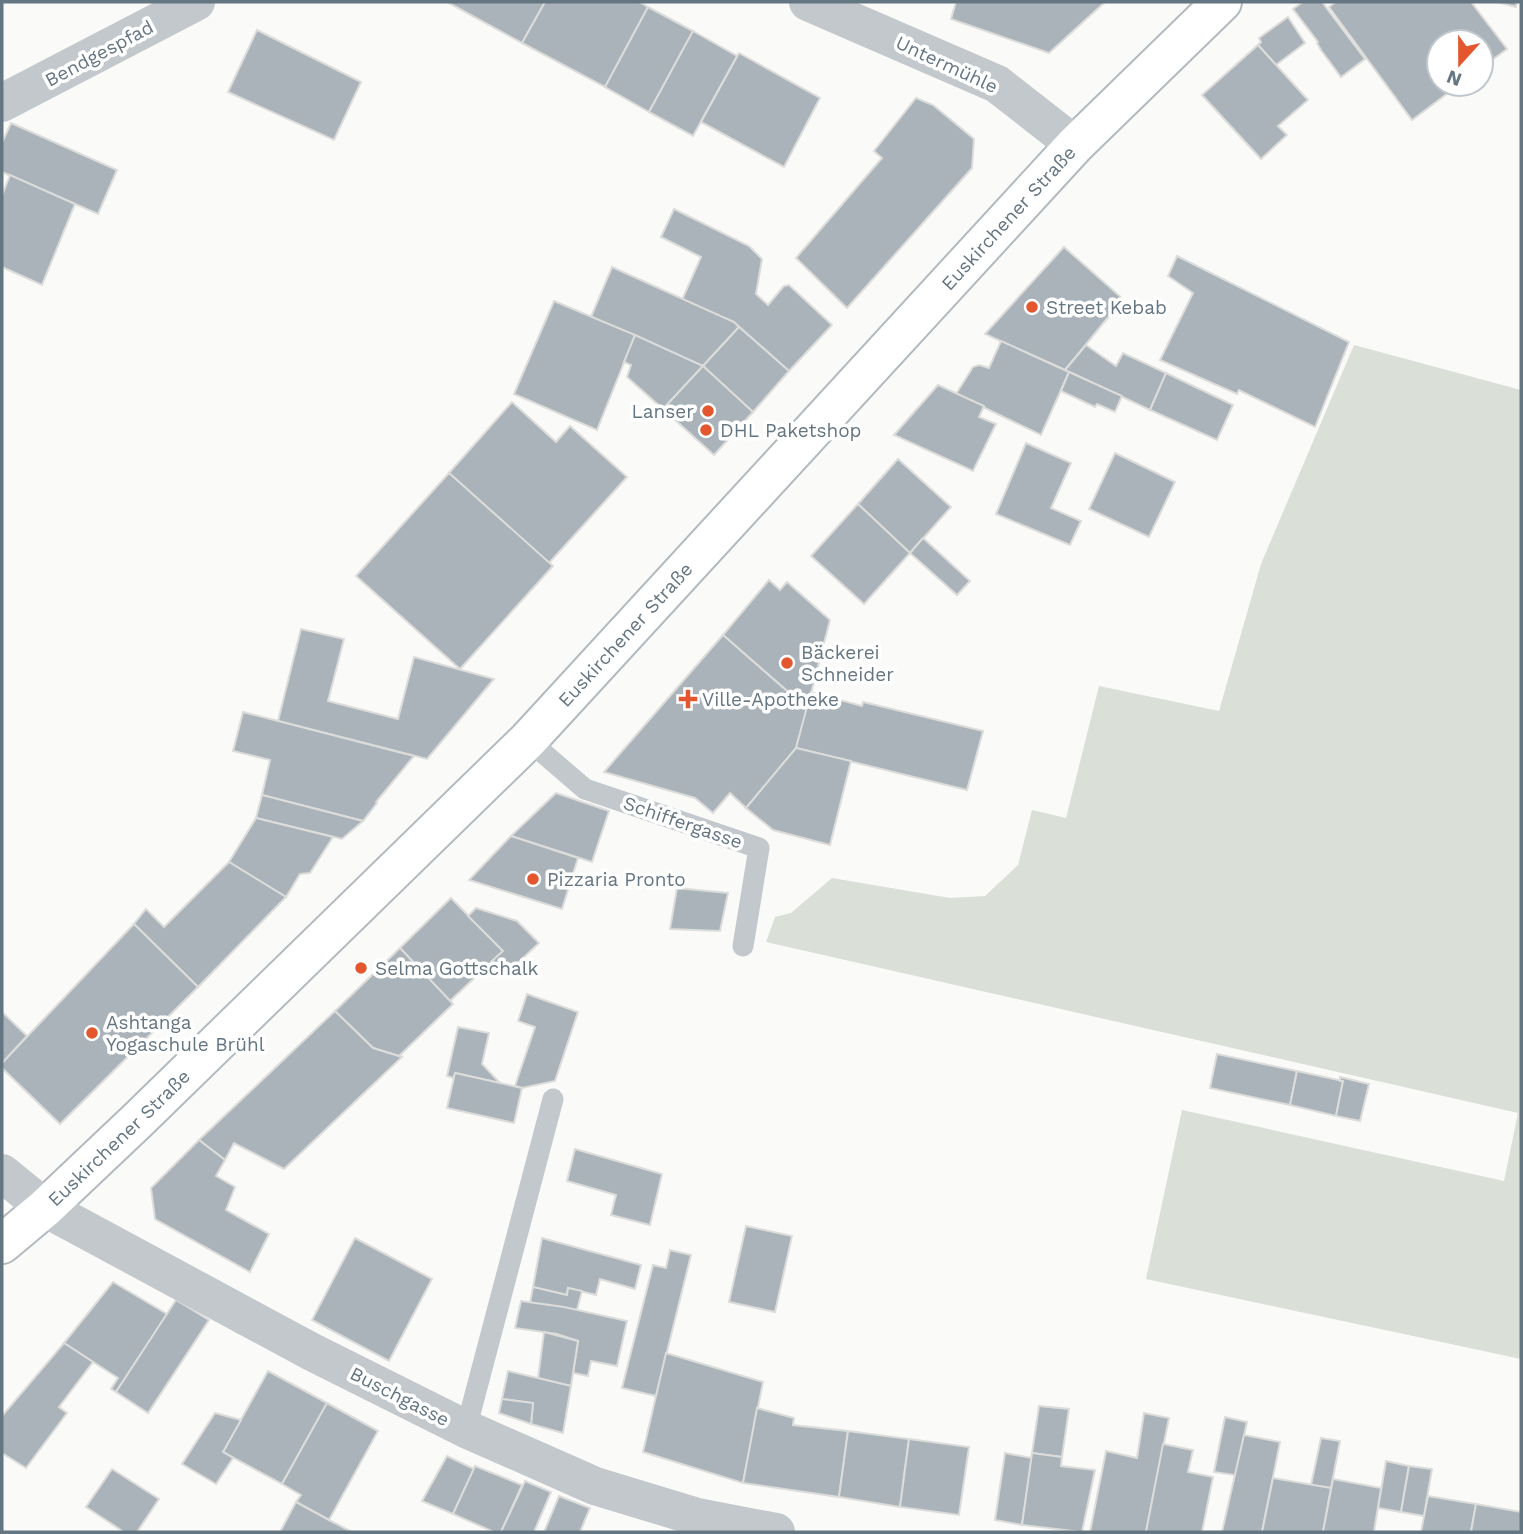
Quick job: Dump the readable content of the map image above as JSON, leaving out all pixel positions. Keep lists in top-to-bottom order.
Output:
{
  "streets": {
    "main road": ["Euskirchener Straße"],
    "street": ["Bendgespfad", "Untermühle", "Buschgasse"],
    "lane": ["Schiffergasse"]
  },
  "crossings": [
    ["Untermühle", "Euskirchener Straße"],
    ["Euskirchener Straße", "Schiffergasse"],
    ["Euskirchener Straße", "Buschgasse"]
  ],
  "places": {
    "other": [
      "Street Kebab",
      "Lanser",
      "DHL Paketshop",
      "Bäckerei Schneider",
      "Pizzaria Pronto",
      "Selma Gottschalk",
      "Ashtanga Yogaschule Brühl"
    ],
    "health": ["Ville-Apotheke"]
  },
  "north": "bottom"
}
